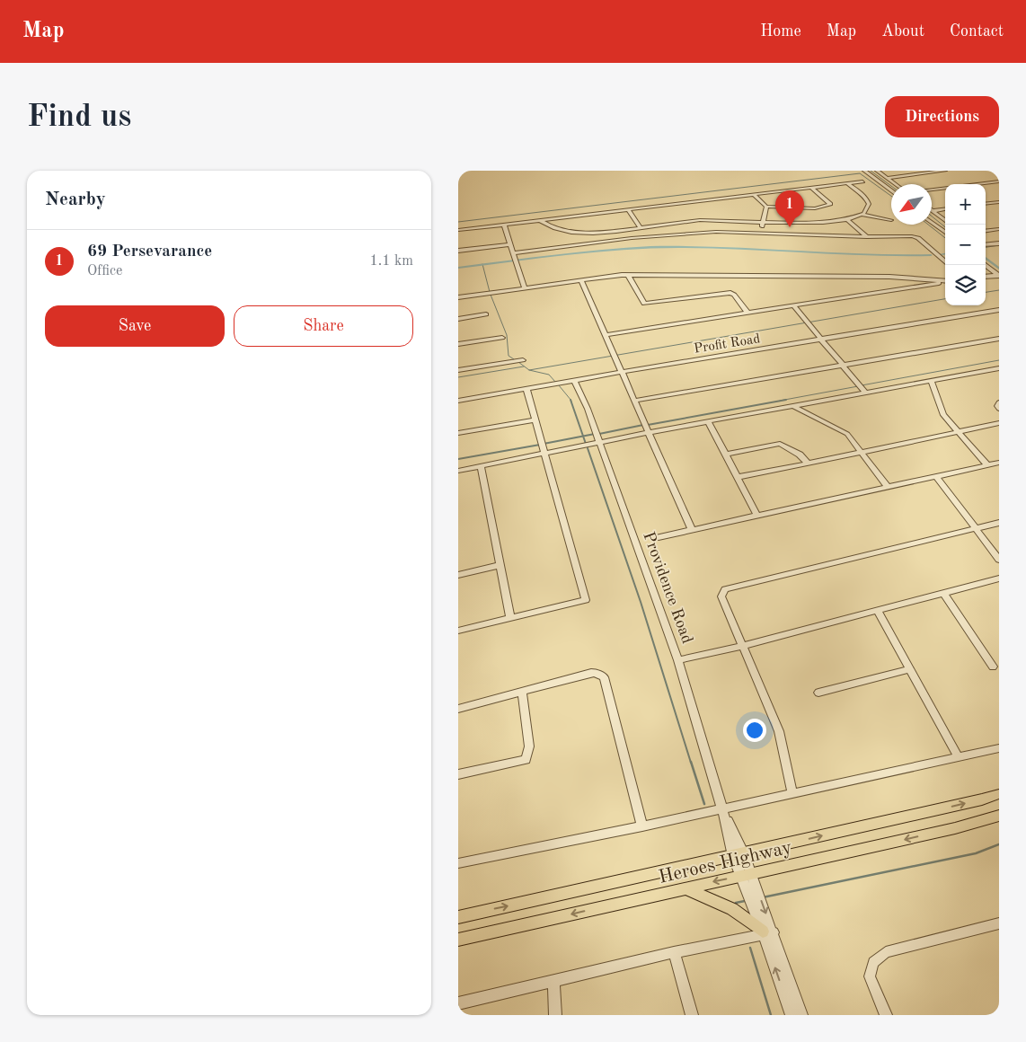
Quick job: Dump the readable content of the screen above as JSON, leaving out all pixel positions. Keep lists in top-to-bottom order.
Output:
{
  "streets": {
    "main road": ["Heroes Highway"],
    "street": ["Profit Road", "Providence Road"]
  },
  "crossings": [
    ["Profit Road", "Providence Road"],
    ["Providence Road", "Heroes Highway"]
  ],
  "north": "bottom left",
  "page": {
    "header": "Map",
    "nav": [
      "Home",
      "Map",
      "About",
      "Contact"
    ],
    "buttons": [
      "Directions",
      ["Save", "Share"]
    ],
    "title": "Find us",
    "heading": "Nearby",
    "map_buttons": ["+", "−"],
    "pins": "1",
    "list": [
      {
        "mark": "1",
        "name": "69 Persevarance",
        "note": "Office",
        "value": "1.1 km"
      }
    ]
  }
}
